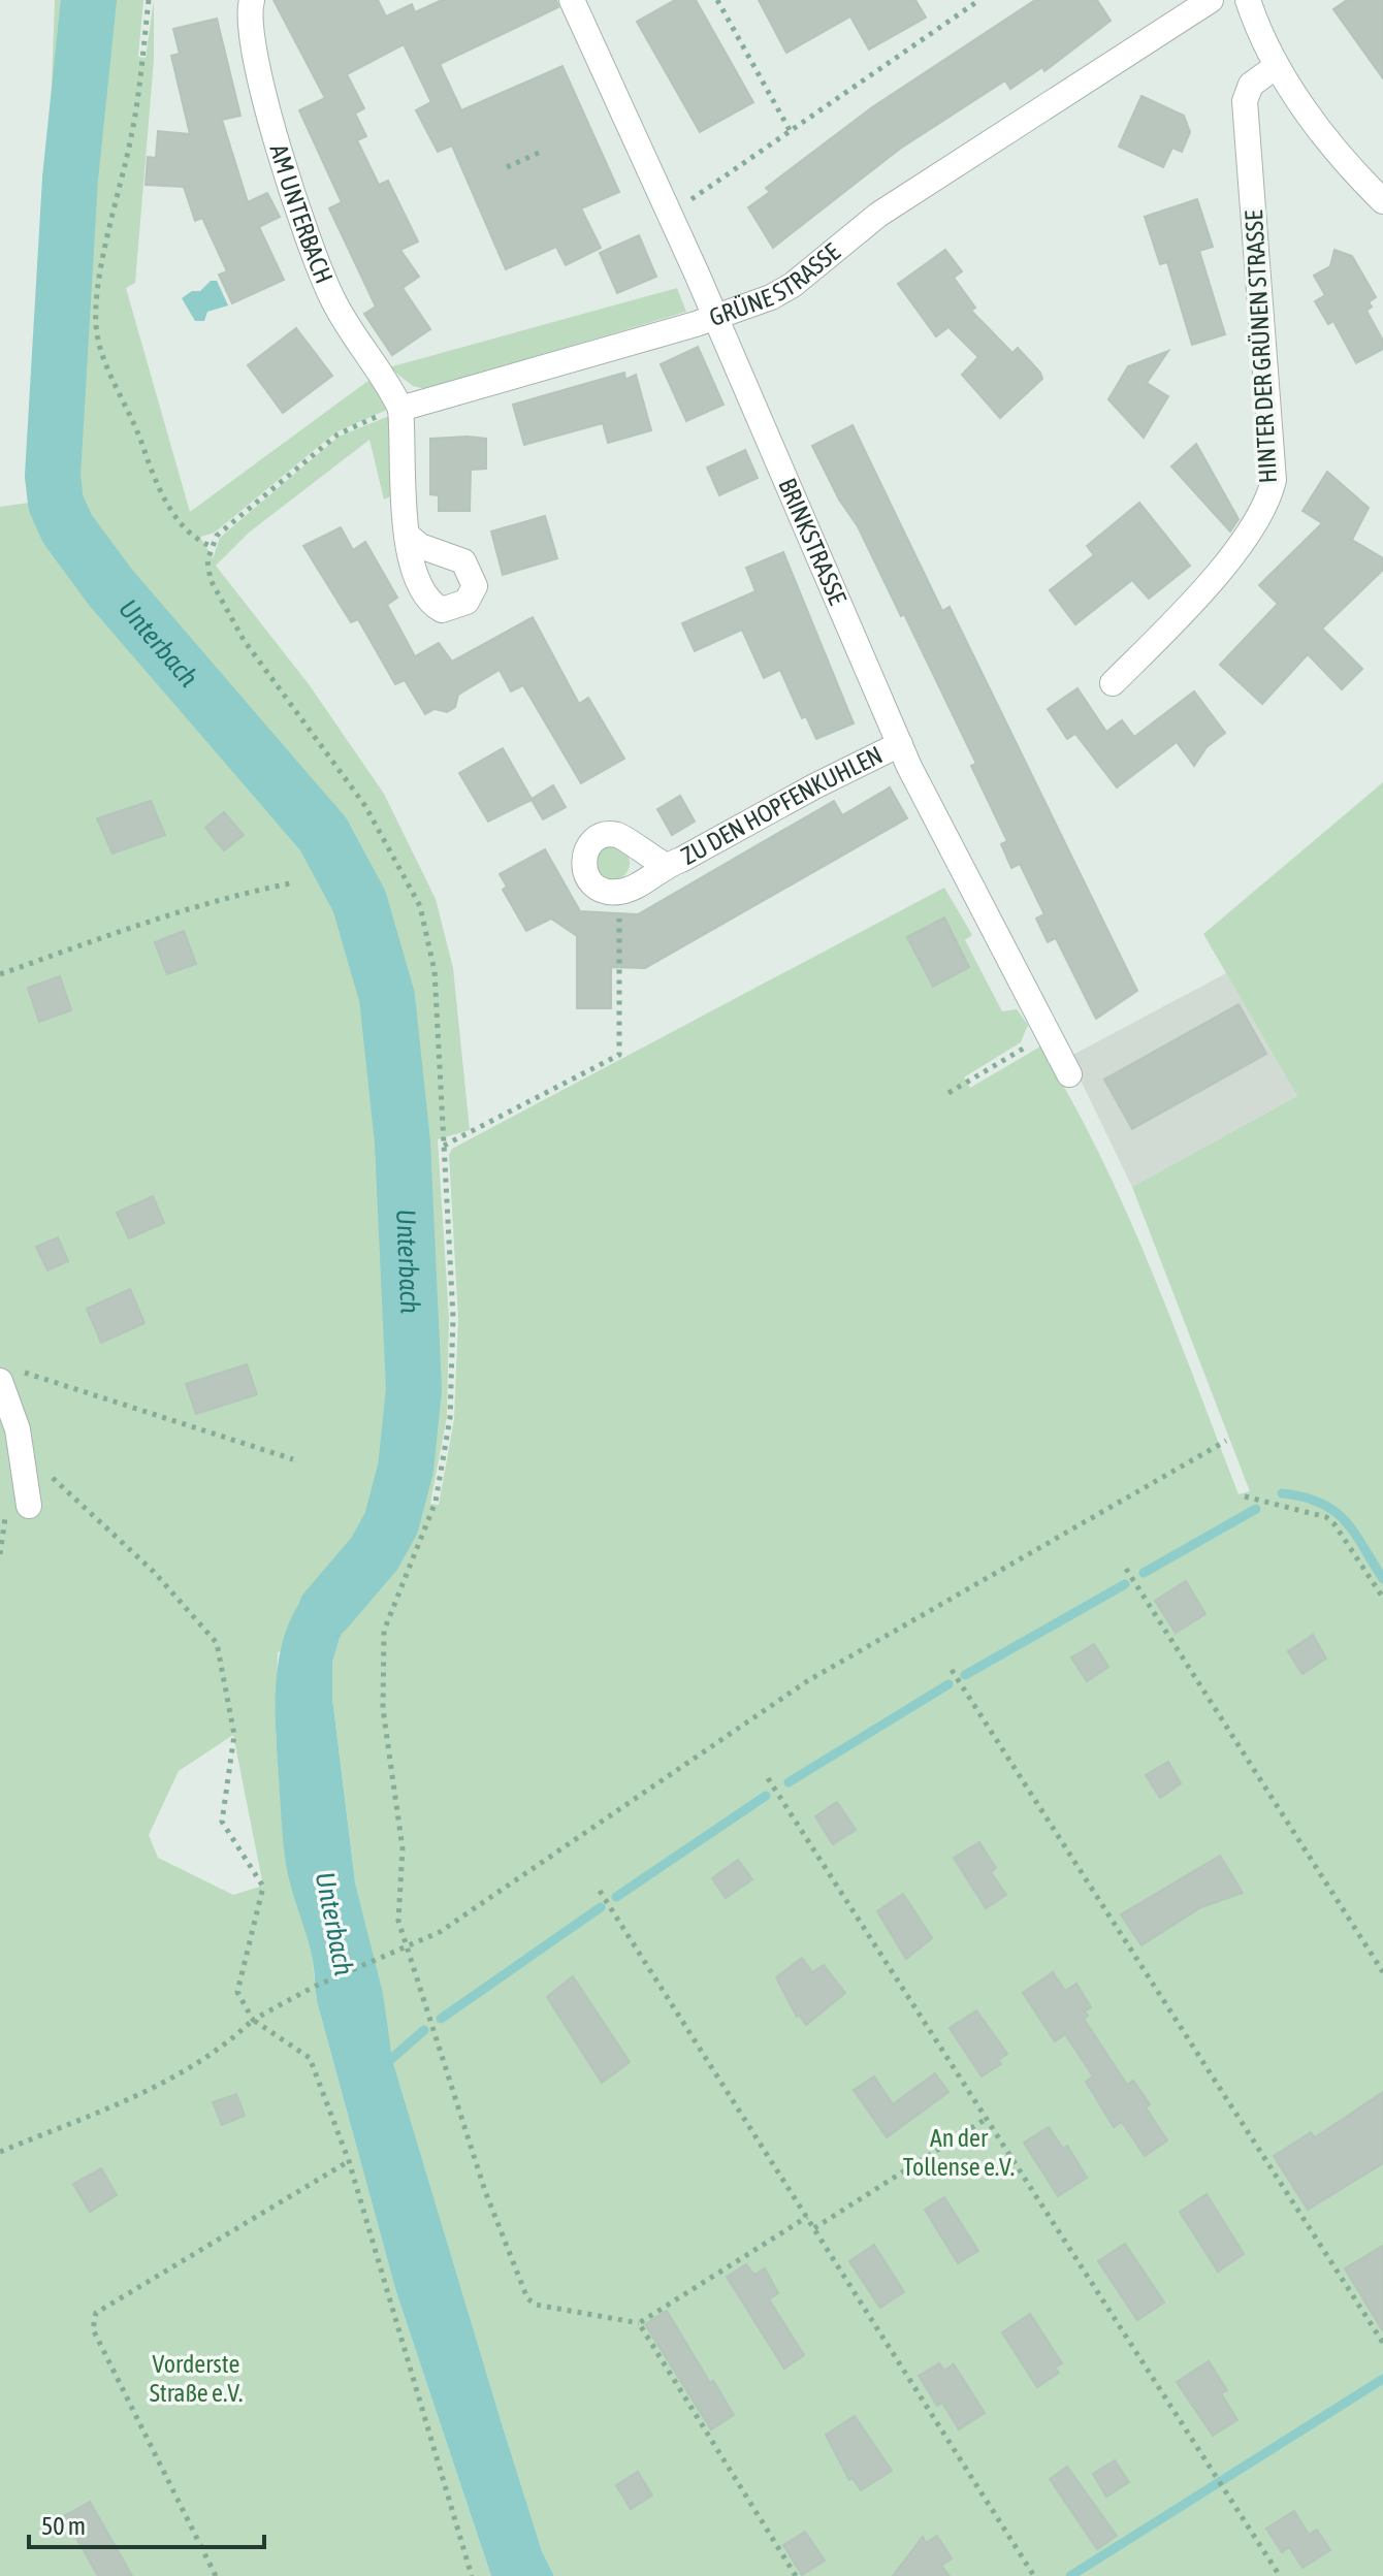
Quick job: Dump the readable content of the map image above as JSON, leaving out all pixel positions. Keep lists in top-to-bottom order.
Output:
{
  "streets": {
    "street": [
      "AM UNTERBACH",
      "GRÜNE STRASSE",
      "HINTER DER GRÜNEN STRASSE",
      "BRINKSTRASSE",
      "ZU DEN HOPFENKUHLEN"
    ]
  },
  "crossings": [
    ["AM UNTERBACH", "GRÜNE STRASSE"],
    ["GRÜNE STRASSE", "BRINKSTRASSE"],
    ["BRINKSTRASSE", "ZU DEN HOPFENKUHLEN"]
  ],
  "water": ["Unterbach"],
  "parks": ["An der Tollense e.V.", "Vorderste Straße e.V."],
  "scale_bar": "50 m"
}
